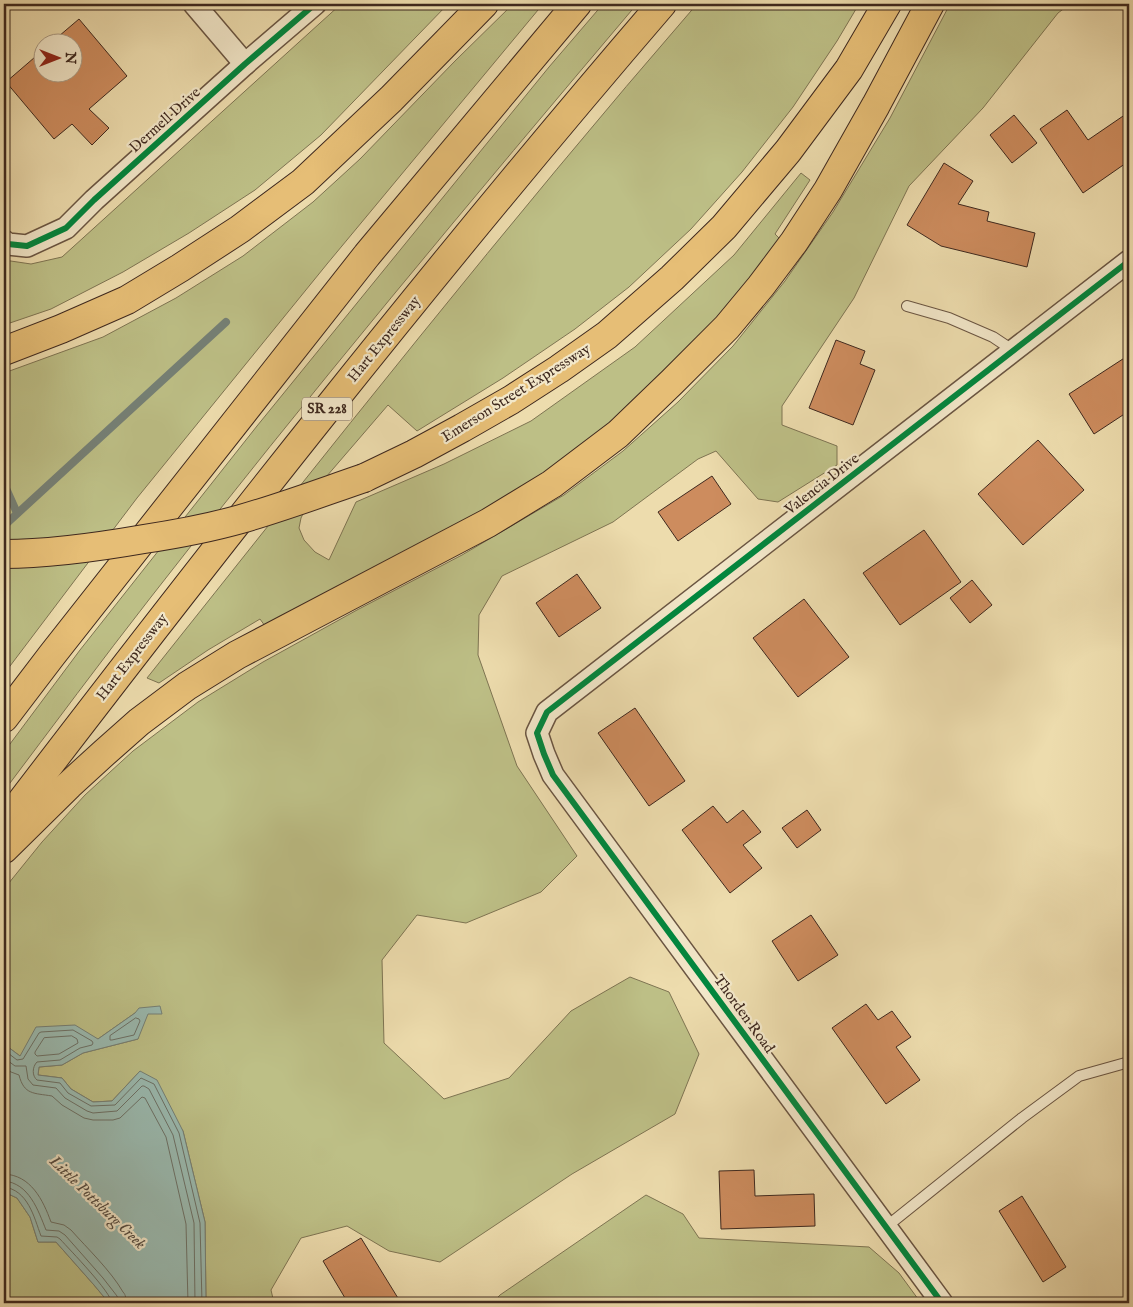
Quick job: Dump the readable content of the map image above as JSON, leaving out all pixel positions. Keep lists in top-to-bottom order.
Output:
{
  "streets": {
    "highway": ["Hart Expressway", "Emerson Street Expressway", "SR 228"],
    "street": ["Dermell Drive", "Valencia Drive", "Thorden Road"]
  },
  "crossings": [
    ["Valencia Drive", "Thorden Road"]
  ],
  "water": ["Little Pottsburg Creek"],
  "north": "right"
}
